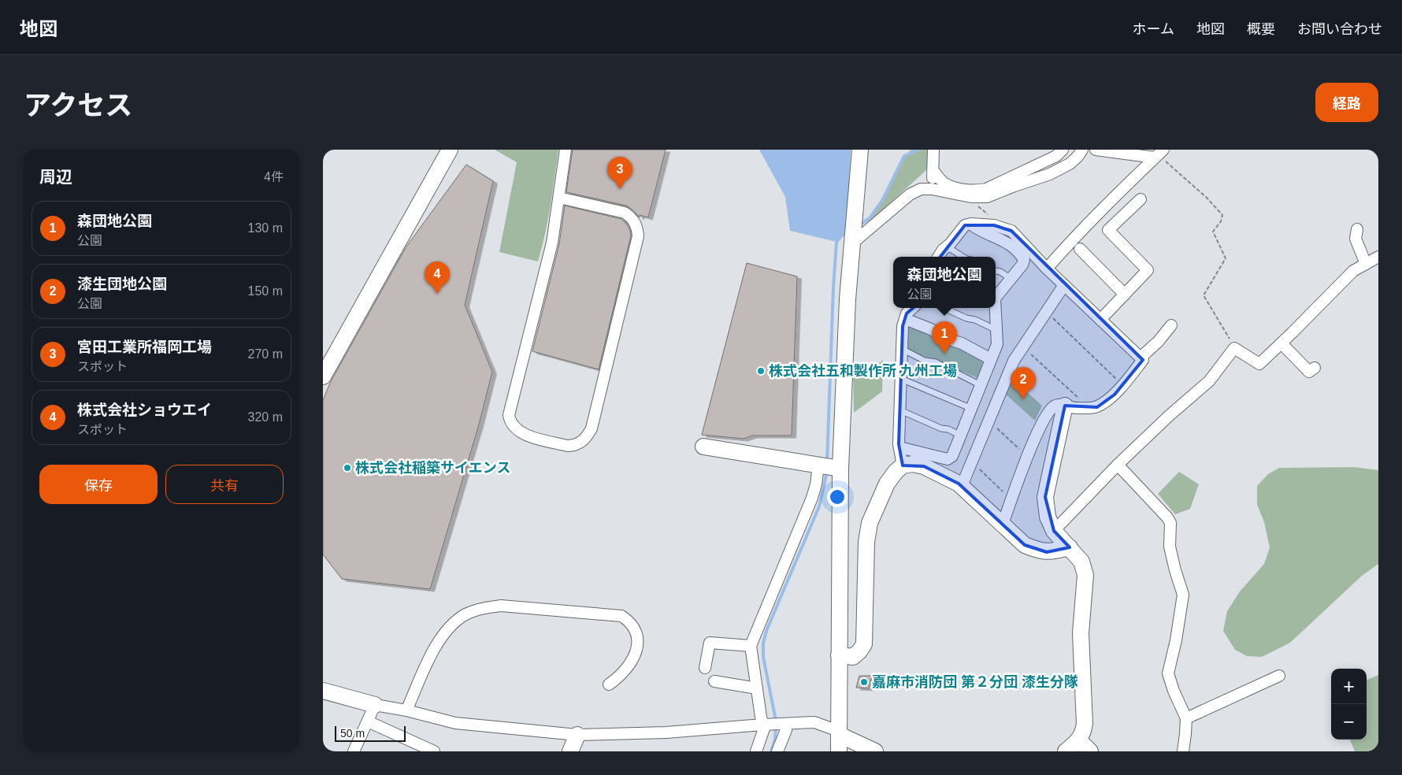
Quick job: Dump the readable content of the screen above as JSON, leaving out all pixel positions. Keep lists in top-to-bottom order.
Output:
{
  "places": ["株式会社五和製作所 九州工場", "株式会社稲築サイエンス", "嘉麻市消防団 第２分団 漆生分隊"],
  "scale_bar": "50 m",
  "page": {
    "header": "地図",
    "nav": [
      "ホーム",
      "地図",
      "概要",
      "お問い合わせ"
    ],
    "title": "アクセス",
    "buttons": [
      "経路",
      ["保存", "共有"]
    ],
    "heading": ["周辺", "4件"],
    "pins": [
      "3",
      "4",
      "1",
      "2"
    ],
    "list": [
      {
        "mark": "1",
        "name": "森団地公園",
        "note": "公園",
        "value": "130 m"
      },
      {
        "mark": "2",
        "name": "漆生団地公園",
        "note": "公園",
        "value": "150 m"
      },
      {
        "mark": "3",
        "name": "宮田工業所福岡工場",
        "note": "スポット",
        "value": "270 m"
      },
      {
        "mark": "4",
        "name": "株式会社ショウエイ",
        "note": "スポット",
        "value": "320 m"
      }
    ],
    "popup": ["森団地公園", "公園"],
    "map_buttons": ["+", "−"],
    "scale": "50 m"
  }
}
